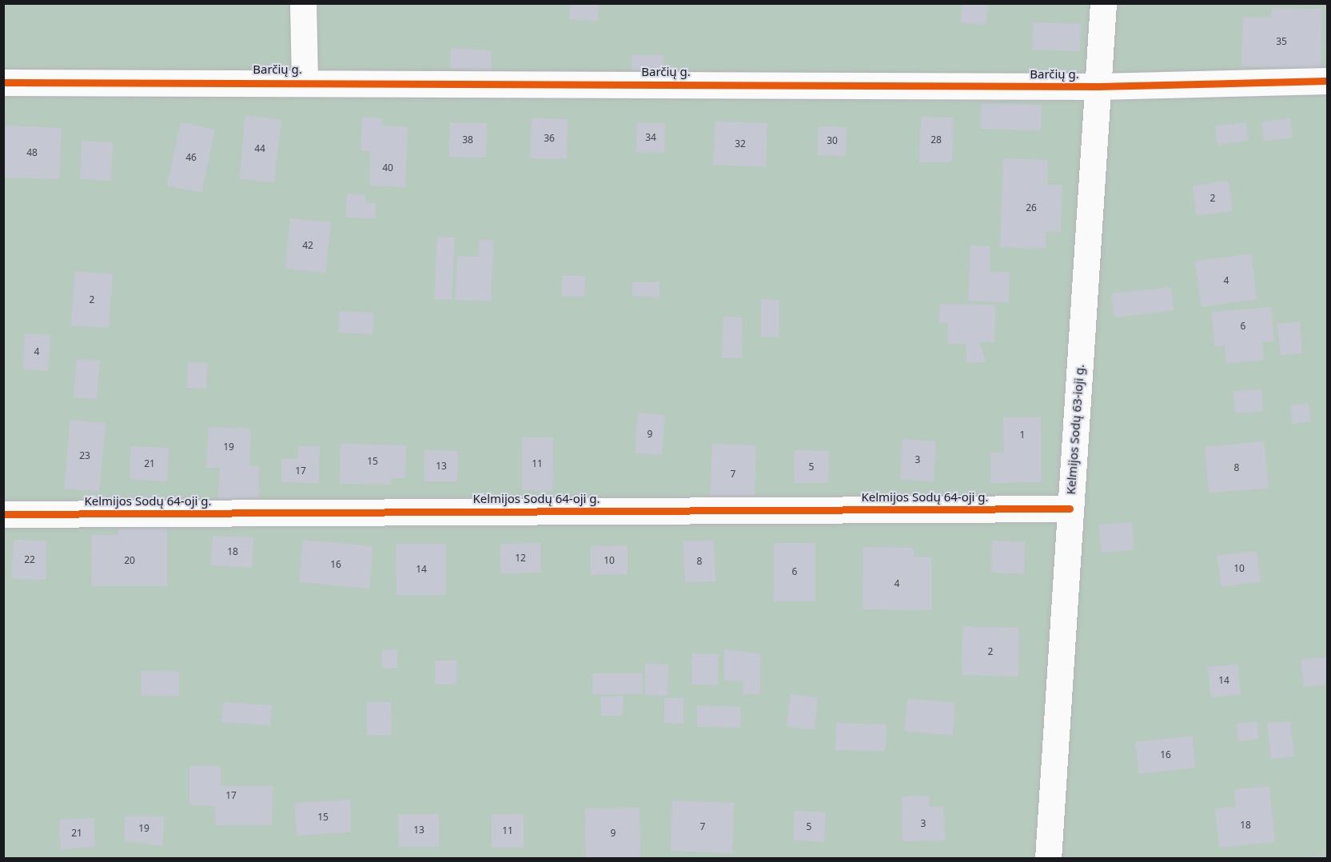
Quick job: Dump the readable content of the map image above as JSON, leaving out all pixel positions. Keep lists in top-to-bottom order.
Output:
{
  "streets": {
    "street": ["Barčių g.", "Kelmijos Sodų 63-ioji g.", "Kelmijos Sodų 64-oji g."]
  },
  "crossings": [
    ["Barčių g.", "Kelmijos Sodų 63-ioji g."],
    ["Kelmijos Sodų 63-ioji g.", "Kelmijos Sodų 64-oji g."]
  ],
  "house_numbers": [
    "35",
    "34",
    "36",
    "38",
    "28",
    "30",
    "32",
    "44",
    "48",
    "46",
    "40",
    "2",
    "26",
    "42",
    "4",
    "2",
    "6",
    "4",
    "9",
    "1",
    "19",
    "23",
    "3",
    "15",
    "21",
    "11",
    "13",
    "5",
    "8",
    "17",
    "7",
    "18",
    "12",
    "22",
    "20",
    "10",
    "8",
    "16",
    "10",
    "14",
    "6",
    "4",
    "2",
    "14",
    "16",
    "17",
    "15",
    "3",
    "18",
    "7",
    "5",
    "19",
    "13",
    "11",
    "21",
    "9"
  ]
}
